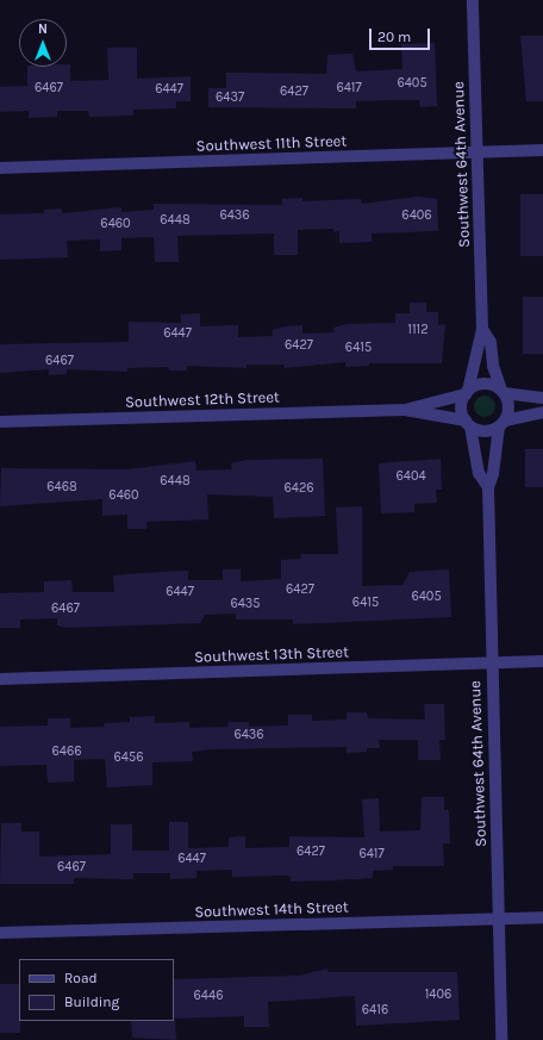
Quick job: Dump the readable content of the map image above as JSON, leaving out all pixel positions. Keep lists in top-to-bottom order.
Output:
{
  "streets": {
    "street": [
      "Southwest 11th Street",
      "Southwest 64th Avenue",
      "Southwest 12th Street",
      "Southwest 13th Street",
      "Southwest 14th Street"
    ]
  },
  "crossings": [
    ["Southwest 11th Street", "Southwest 64th Avenue"],
    ["Southwest 64th Avenue", "Southwest 12th Street"],
    ["Southwest 64th Avenue", "Southwest 13th Street"],
    ["Southwest 64th Avenue", "Southwest 14th Street"]
  ],
  "house_numbers": [
    "6405",
    "6467",
    "6417",
    "6447",
    "6427",
    "6437",
    "6436",
    "6406",
    "6448",
    "6460",
    "1112",
    "6447",
    "6427",
    "6415",
    "6467",
    "6404",
    "6448",
    "6468",
    "6426",
    "6460",
    "6427",
    "6447",
    "6405",
    "6415",
    "6435",
    "6467",
    "6436",
    "6466",
    "6456",
    "6427",
    "6417",
    "6447",
    "6467",
    "1406",
    "6446",
    "6416"
  ],
  "legend": ["Road", "Building"],
  "scale_bar": "20 m",
  "north": "top"
}
